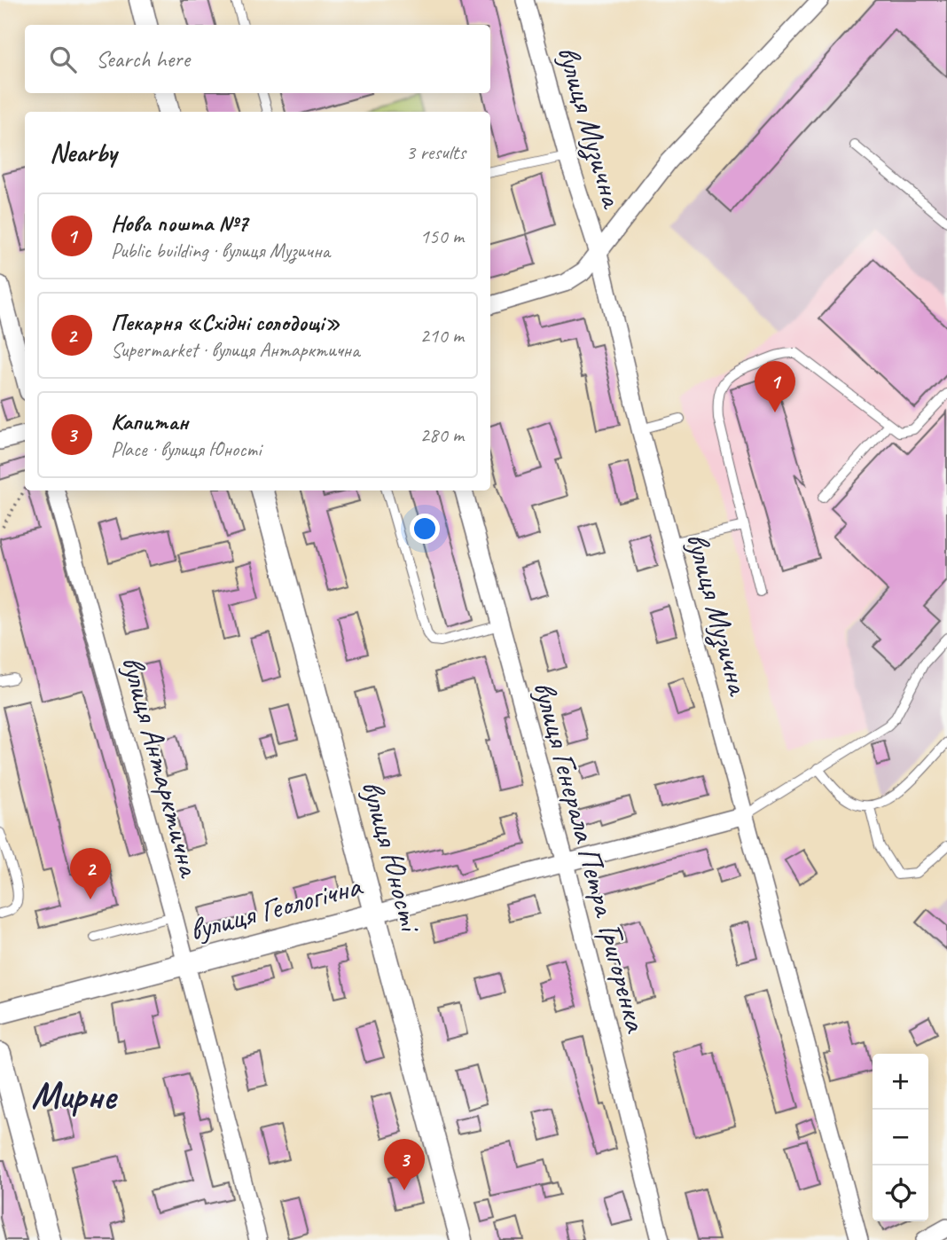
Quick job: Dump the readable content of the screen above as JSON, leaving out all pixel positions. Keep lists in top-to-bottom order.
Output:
{
  "streets": {
    "street": [
      "вулиця Музична",
      "вулиця Антарктична",
      "вулиця Юності",
      "вулиця Генерала Петра Григоренка",
      "вулиця Геологічна"
    ]
  },
  "crossings": [
    ["вулиця Музична", "вулиця Геологічна"],
    ["вулиця Антарктична", "вулиця Геологічна"],
    ["вулиця Юності", "вулиця Геологічна"],
    ["вулиця Генерала Петра Григоренка", "вулиця Геологічна"]
  ],
  "districts": ["Мирне"],
  "page": {
    "search": "Search here",
    "heading": ["Nearby", "3 results"],
    "list": [
      {
        "mark": "1",
        "name": "Нова пошта №7",
        "note": "Public building · вулиця Музична",
        "value": "150 m"
      },
      {
        "mark": "2",
        "name": "Пекарня «Східні солодощі»",
        "note": "Supermarket · вулиця Антарктична",
        "value": "210 m"
      },
      {
        "mark": "3",
        "name": "Капитан",
        "note": "Place · вулиця Юності",
        "value": "280 m"
      }
    ],
    "pins": ["1", "2", "3"],
    "map_buttons": ["+", "−"]
  }
}
